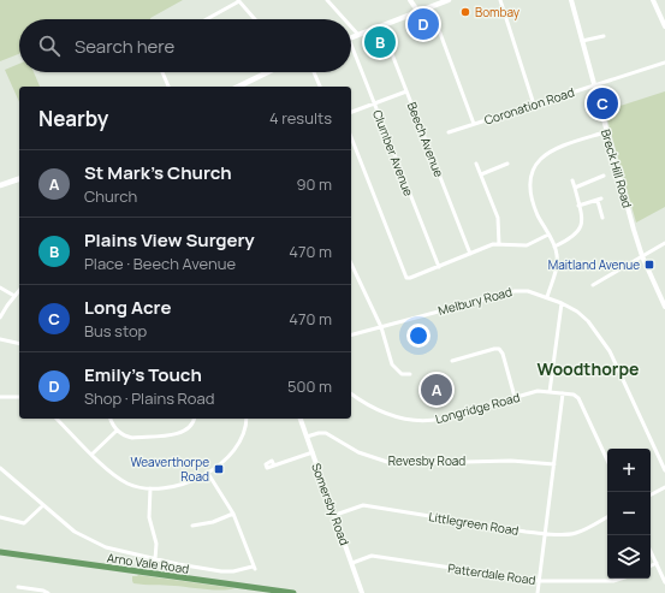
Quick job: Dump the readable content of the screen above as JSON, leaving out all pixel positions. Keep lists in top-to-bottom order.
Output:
{
  "streets": {
    "main road": ["Arno Vale Road"],
    "street": [
      "Coronation Road",
      "Beech Avenue",
      "Clumber Avenue",
      "Breck Hill Road",
      "Melbury Road",
      "Longridge Road",
      "Revesby Road",
      "Somersby Road",
      "Littlegreen Road",
      "Patterdale Road"
    ]
  },
  "crossings": [
    ["Coronation Road", "Breck Hill Road"],
    ["Revesby Road", "Somersby Road"],
    ["Somersby Road", "Littlegreen Road"],
    ["Somersby Road", "Patterdale Road"]
  ],
  "districts": ["Woodthorpe"],
  "places": {
    "other": ["Bombay"],
    "transit": ["Maitland Avenue", "Weaverthorpe Road"]
  },
  "page": {
    "pins": [
      "D",
      "B",
      "C",
      "A"
    ],
    "search": "Search here",
    "heading": ["Nearby", "4 results"],
    "list": [
      {
        "mark": "A",
        "name": "St Mark's Church",
        "note": "Church",
        "value": "90 m"
      },
      {
        "mark": "B",
        "name": "Plains View Surgery",
        "note": "Place · Beech Avenue",
        "value": "470 m"
      },
      {
        "mark": "C",
        "name": "Long Acre",
        "note": "Bus stop",
        "value": "470 m"
      },
      {
        "mark": "D",
        "name": "Emily's Touch",
        "note": "Shop · Plains Road",
        "value": "500 m"
      }
    ],
    "map_buttons": ["+", "−"]
  }
}
